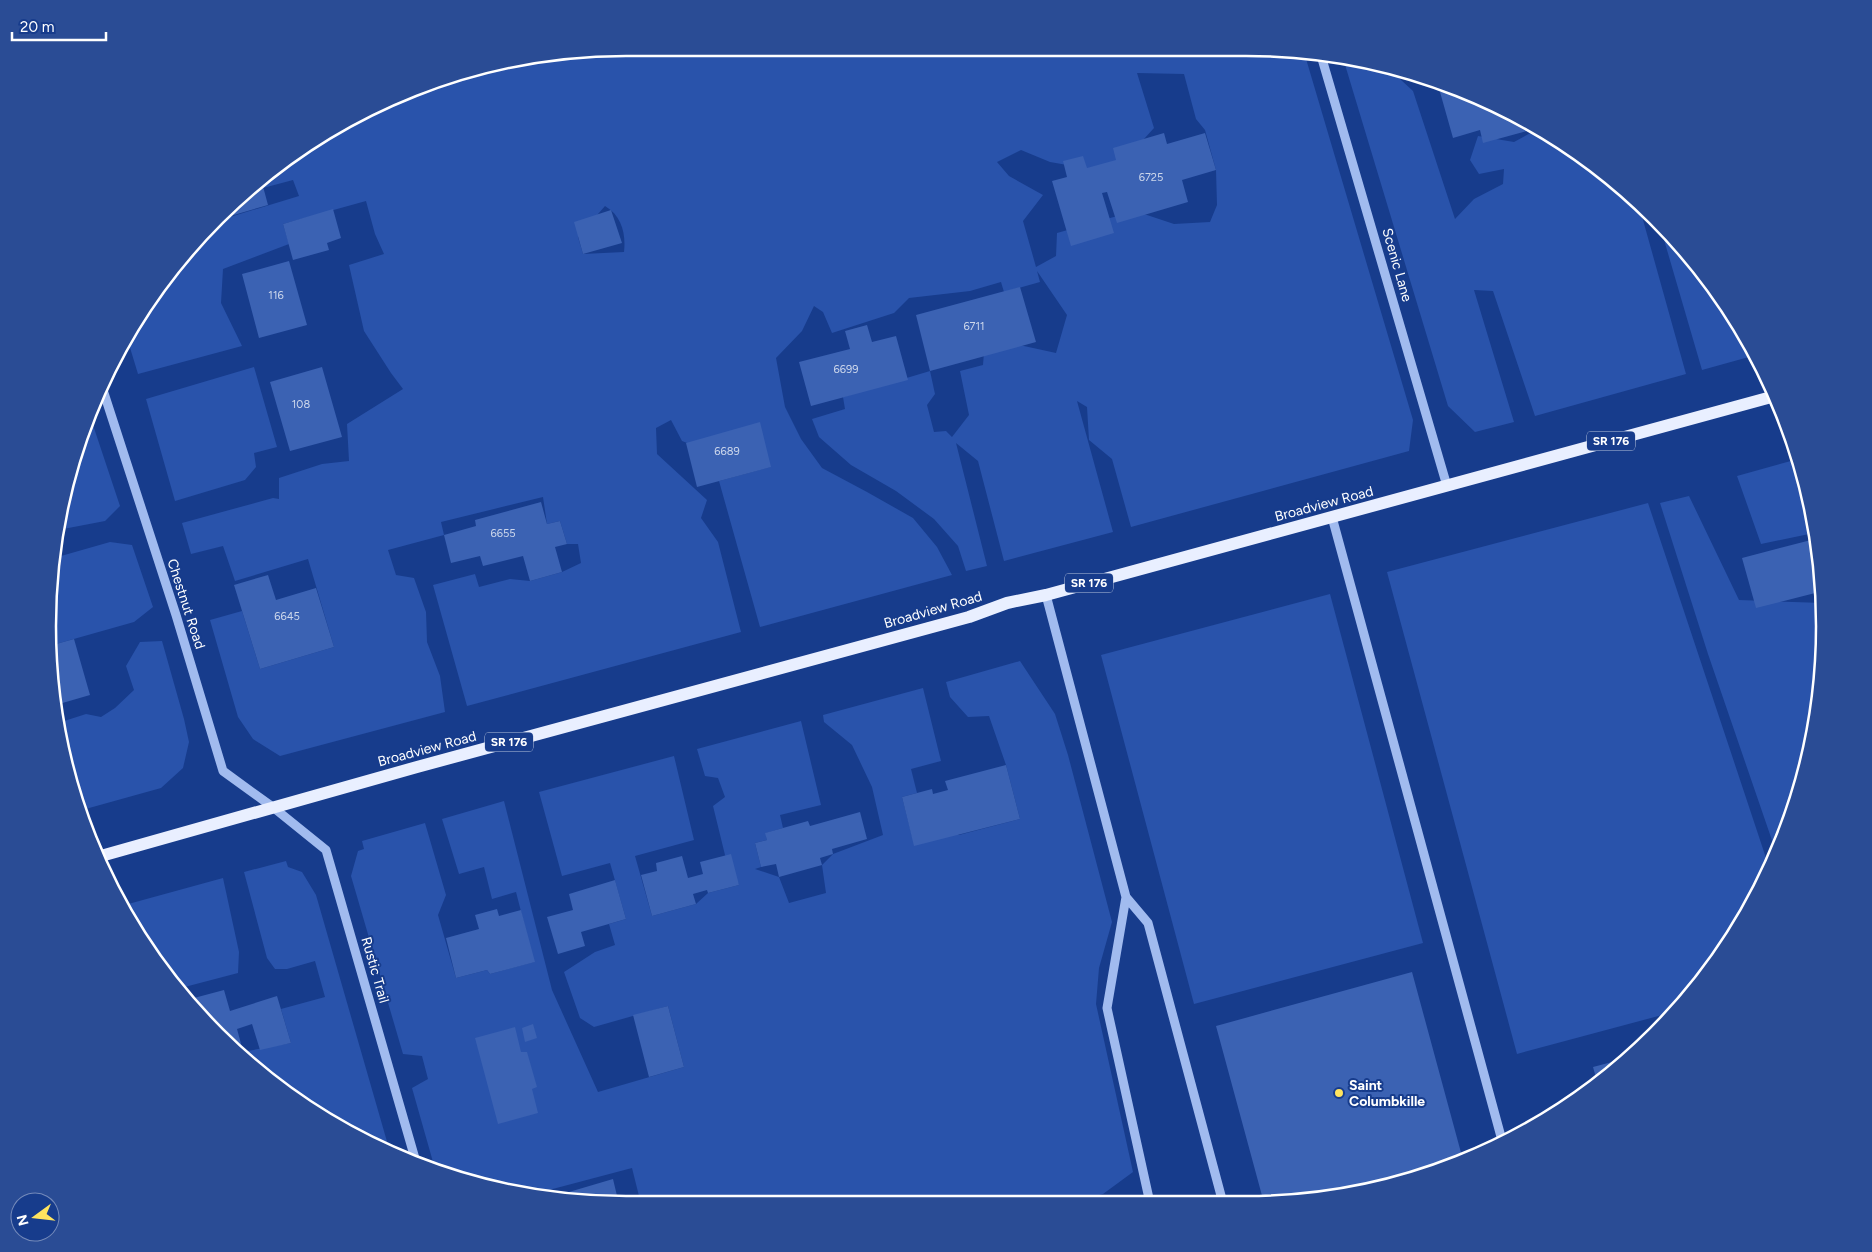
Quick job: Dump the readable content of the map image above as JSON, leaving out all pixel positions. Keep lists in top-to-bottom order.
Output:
{
  "streets": {
    "main road": ["SR 176", "Broadview Road"],
    "street": ["Scenic Lane", "Chestnut Road", "Rustic Trail"]
  },
  "crossings": [
    ["Scenic Lane", "Broadview Road"],
    ["Broadview Road", "Chestnut Road"],
    ["Broadview Road", "Rustic Trail"],
    ["Chestnut Road", "Rustic Trail"]
  ],
  "places": ["Saint Columbkille"],
  "house_numbers": [
    "6725",
    "116",
    "6711",
    "6699",
    "108",
    "6689",
    "6655",
    "6645"
  ],
  "scale_bar": "20 m",
  "north": "left"
}
